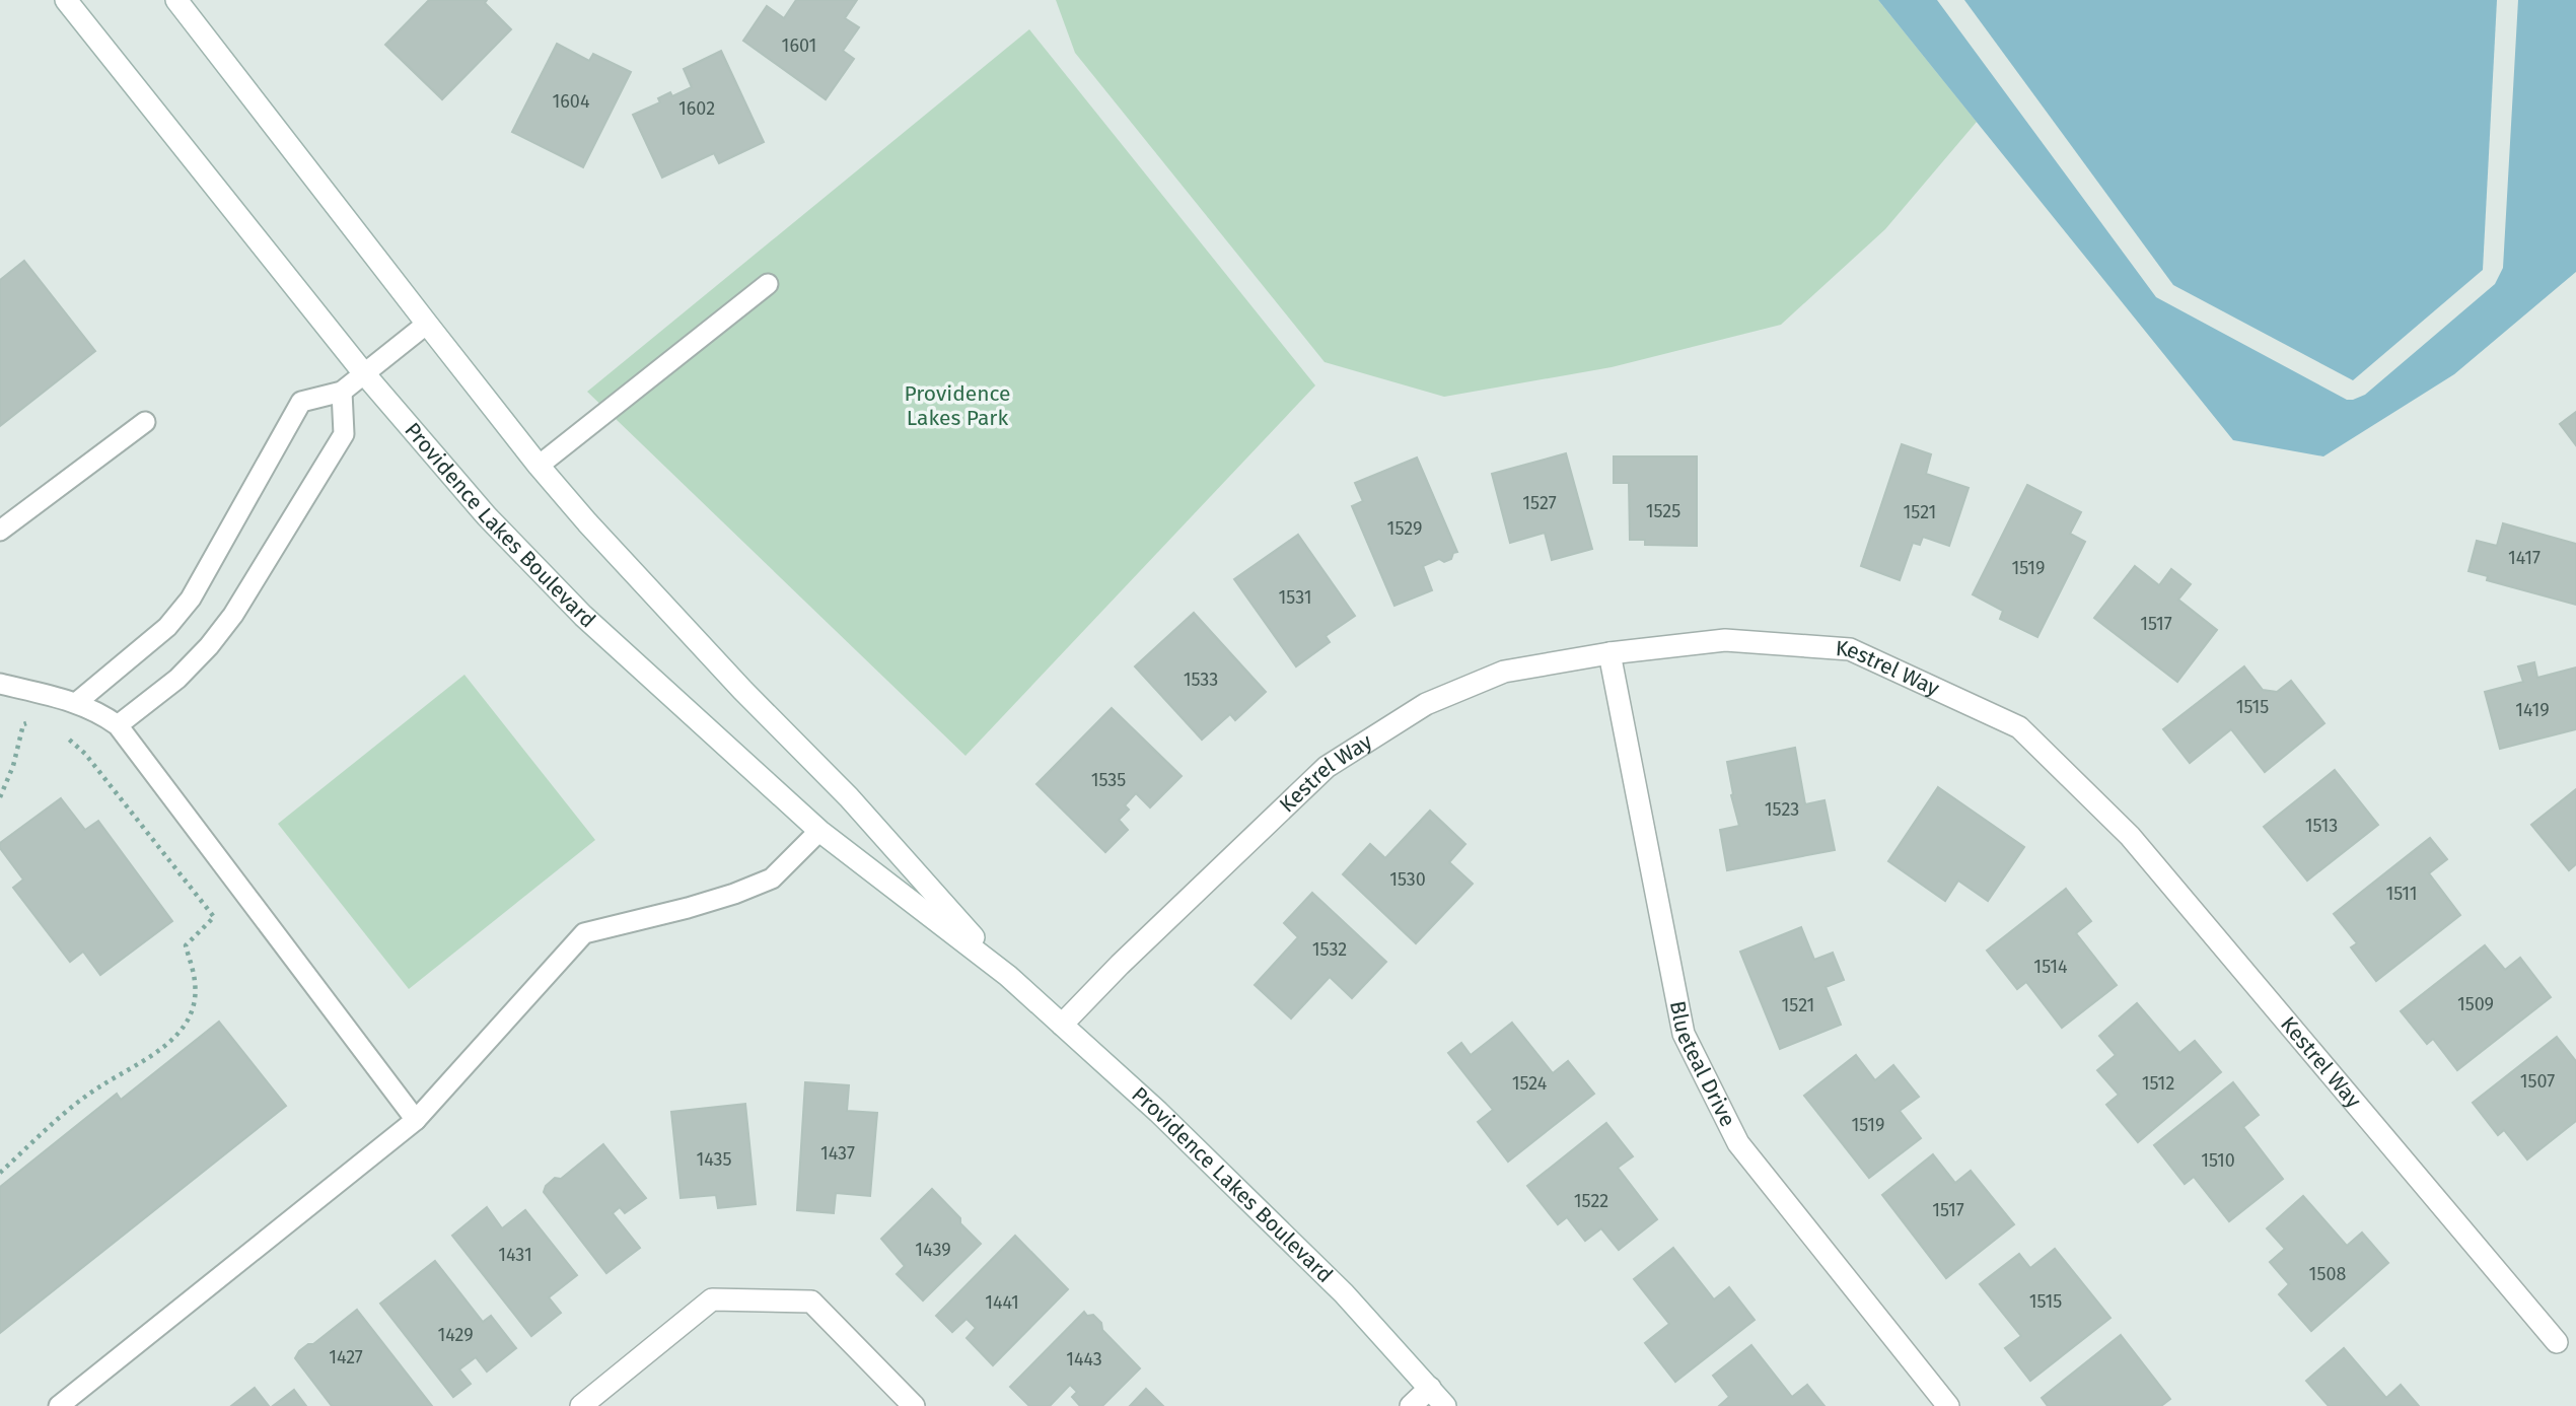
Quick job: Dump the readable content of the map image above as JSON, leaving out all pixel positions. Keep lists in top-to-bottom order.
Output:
{
  "streets": {
    "street": ["Providence Lakes Boulevard", "Kestrel Way", "Blueteal Drive"]
  },
  "crossings": [
    ["Providence Lakes Boulevard", "Kestrel Way"],
    ["Kestrel Way", "Blueteal Drive"]
  ],
  "parks": ["Providence Lakes Park"],
  "house_numbers": [
    "1601",
    "1604",
    "1602",
    "1527",
    "1525",
    "1521",
    "1529",
    "1417",
    "1519",
    "1531",
    "1517",
    "1533",
    "1515",
    "1419",
    "1535",
    "1523",
    "1513",
    "1530",
    "1511",
    "1532",
    "1514",
    "1509",
    "1521",
    "1507",
    "1524",
    "1512",
    "1519",
    "1437",
    "1435",
    "1510",
    "1522",
    "1517",
    "1439",
    "1431",
    "1508",
    "1515",
    "1441",
    "1429",
    "1427",
    "1443"
  ]
}
